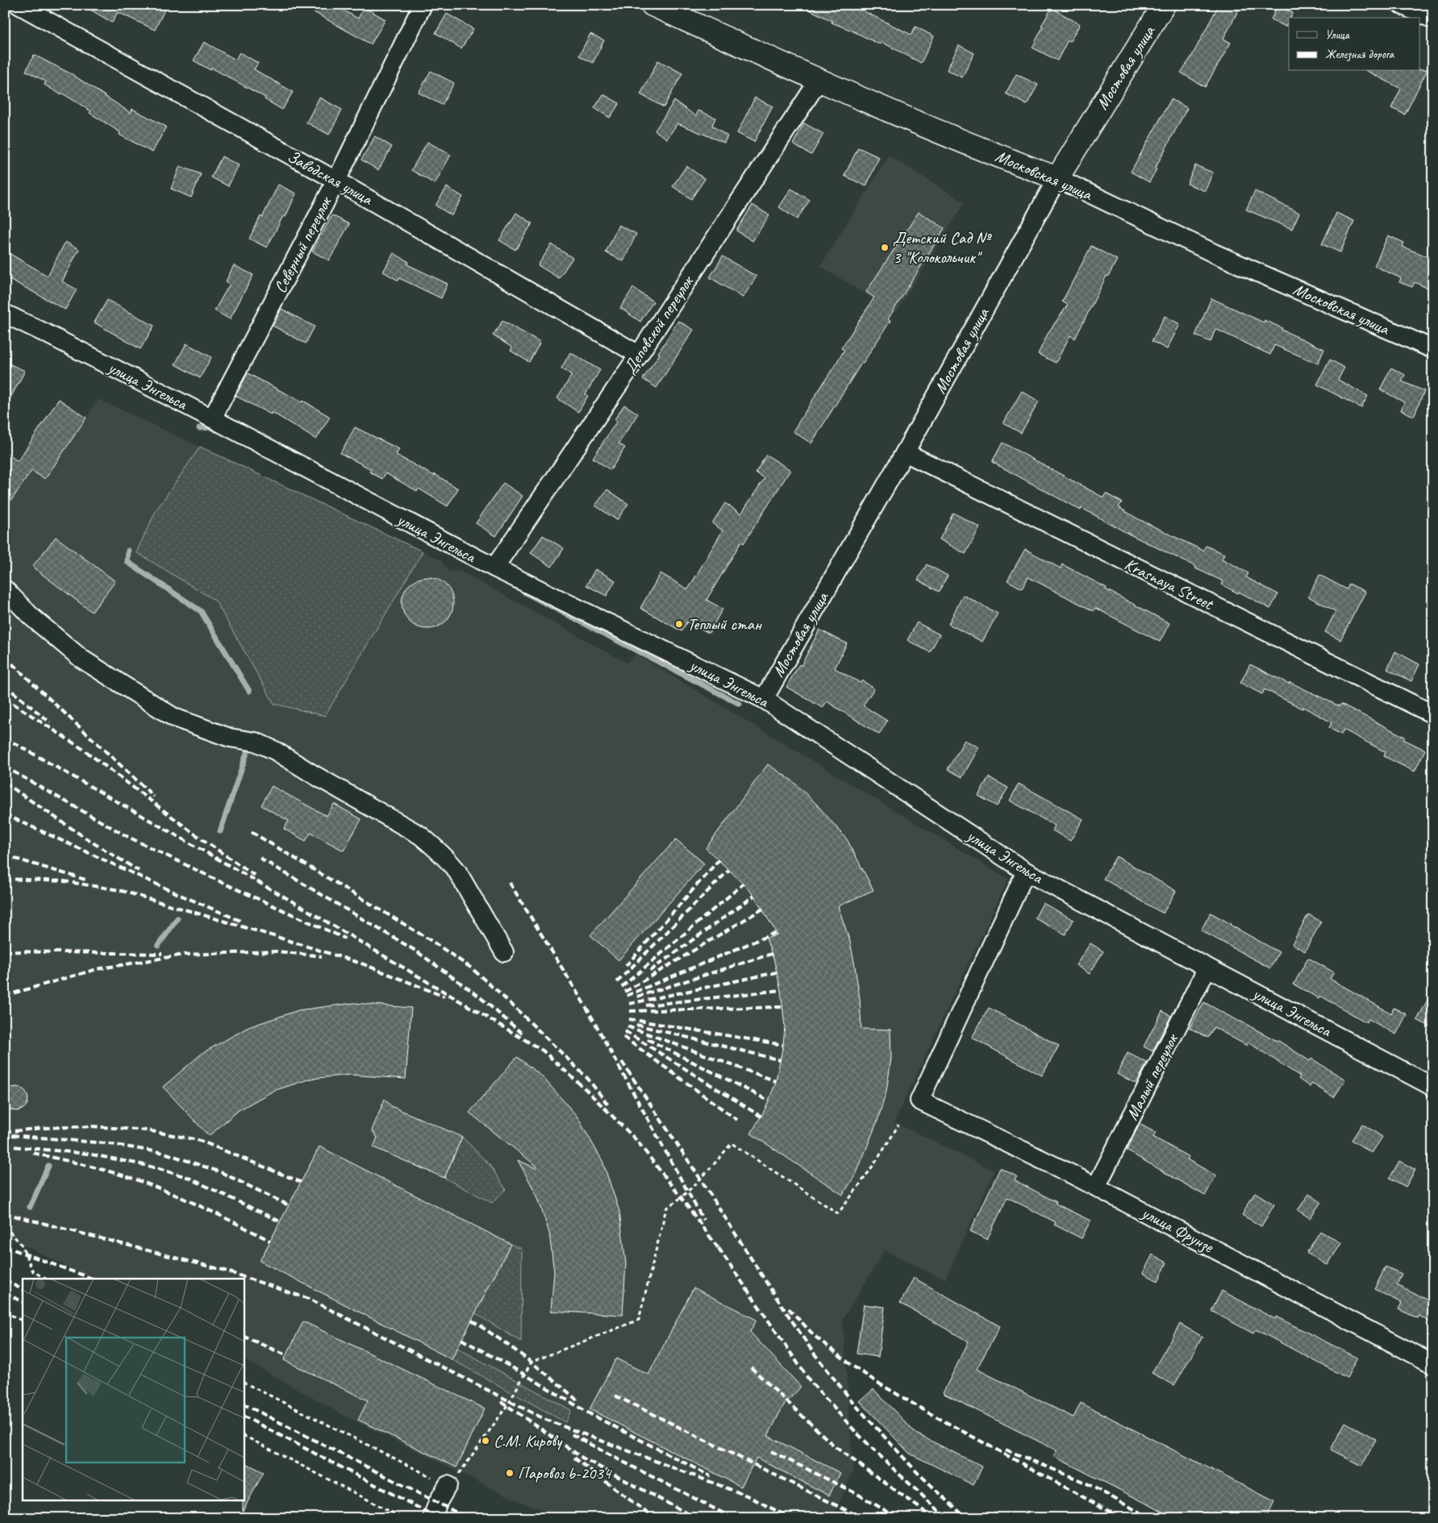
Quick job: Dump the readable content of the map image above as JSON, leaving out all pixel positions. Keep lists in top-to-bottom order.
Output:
{
  "streets": {
    "main road": ["Мостовая улица", "Московская улица"],
    "street": [
      "Заводская улица",
      "Северный переулок",
      "Деповской переулок",
      "улица Энгельса",
      "Krasnaya Street",
      "Малый переулок",
      "улица Фрунзе"
    ]
  },
  "crossings": [
    ["Мостовая улица", "Московская улица"],
    ["Мостовая улица", "улица Энгельса"],
    ["Мостовая улица", "Krasnaya Street"],
    ["Московская улица", "Деповской переулок"],
    ["Заводская улица", "Северный переулок"],
    ["Заводская улица", "Деповской переулок"],
    ["Северный переулок", "улица Энгельса"],
    ["Деповской переулок", "улица Энгельса"],
    ["улица Энгельса", "Малый переулок"],
    ["улица Энгельса", "улица Фрунзе"],
    ["Малый переулок", "улица Фрунзе"]
  ],
  "places": [
    "Детский Сад № 3 \"Колокольчик\"",
    "Теплый стан",
    "С.М. Кирову",
    "Паровоз b-2034"
  ],
  "legend": ["Улица", "Железная дорога"]
}
